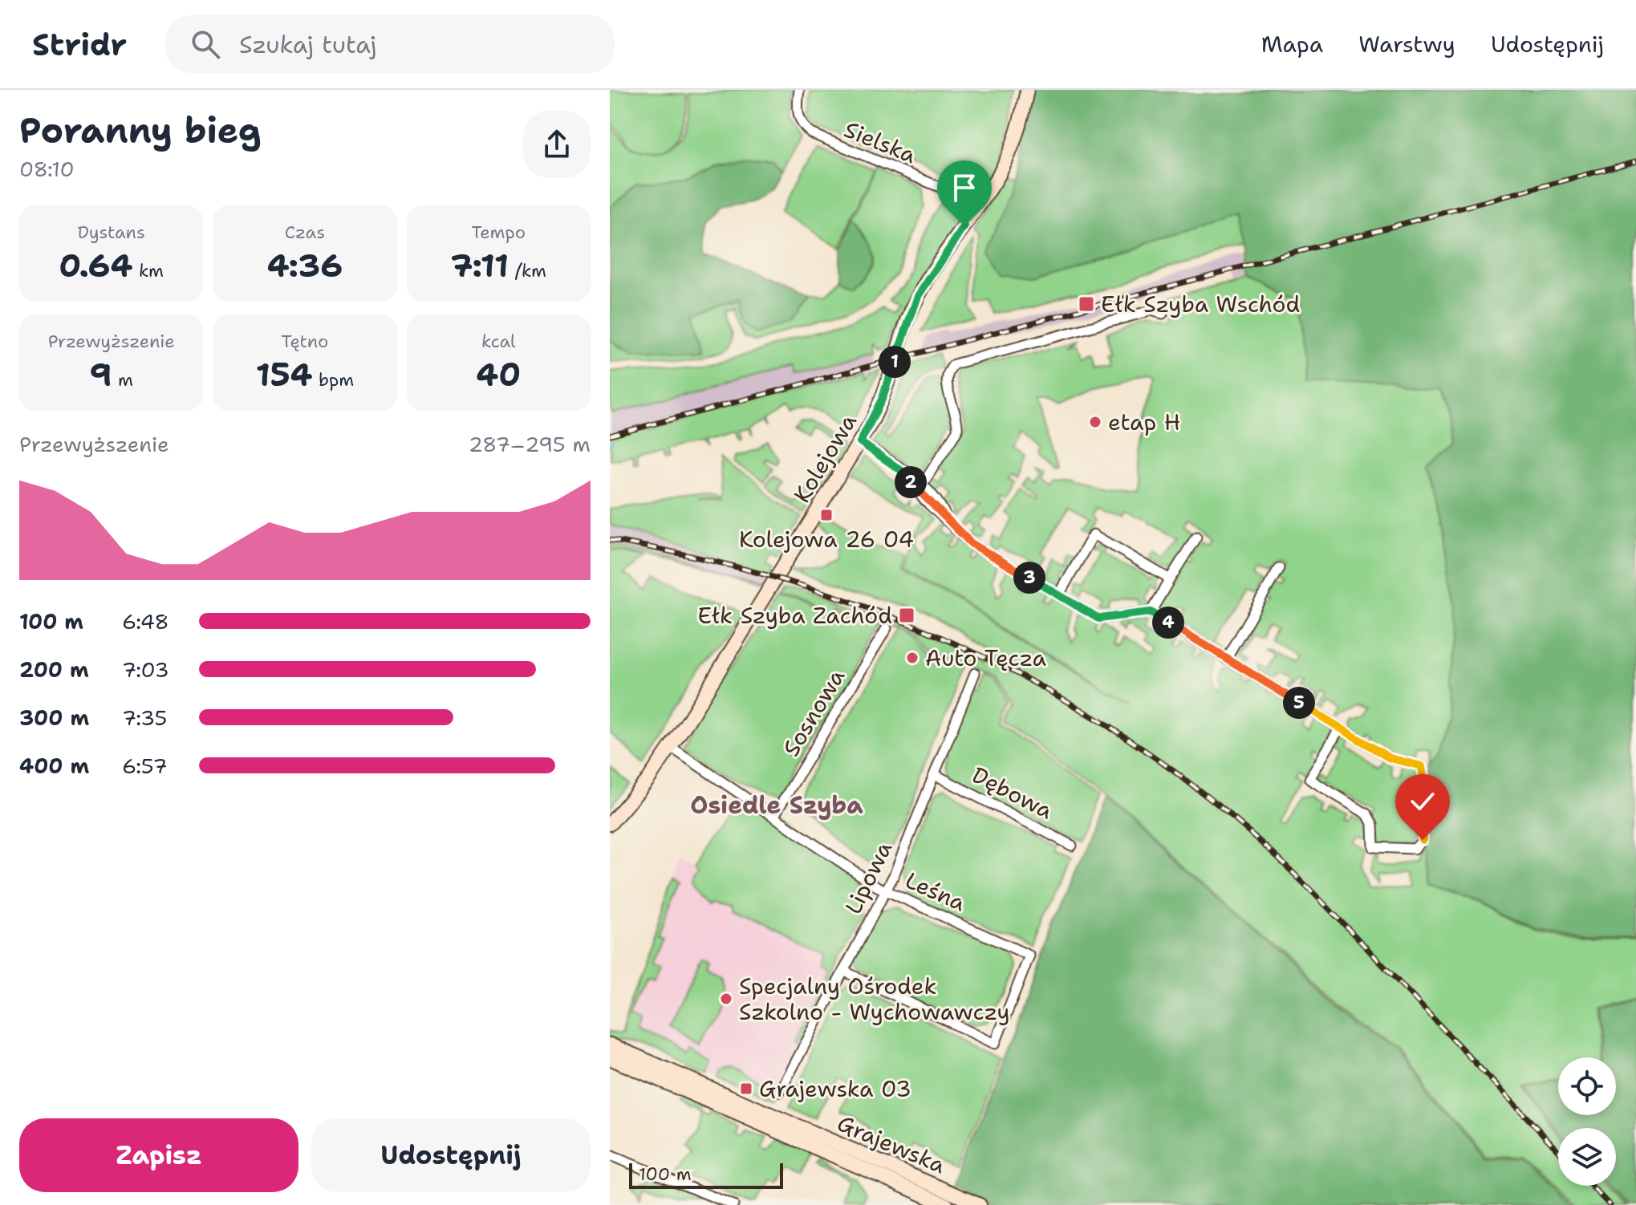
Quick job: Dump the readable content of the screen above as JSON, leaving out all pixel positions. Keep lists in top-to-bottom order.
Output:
{
  "streets": {
    "street": [
      "Sielska",
      "Kolejowa",
      "Sosnowa",
      "Dębowa",
      "Lipowa",
      "Leśna",
      "Grajewska"
    ]
  },
  "crossings": [
    ["Sielska", "Kolejowa"],
    ["Kolejowa", "Leśna"],
    ["Sosnowa", "Leśna"],
    ["Dębowa", "Lipowa"],
    ["Lipowa", "Leśna"]
  ],
  "districts": ["Osiedle Szyba"],
  "places": {
    "transit": [
      "Ełk Szyba Wschód",
      "Kolejowa 26 04",
      "Ełk Szyba Zachód",
      "Grajewska 03"
    ],
    "other": ["etap H", "Auto Tęcza", "Specjalny Ośrodek Szkolno - Wychowawczy"]
  },
  "scale_bar": "100 m",
  "page": {
    "header": "Stridr",
    "search": "Szukaj tutaj",
    "nav": ["Mapa", "Warstwy", "Udostępnij"],
    "heading": ["Poranny bieg", "08:10"],
    "stats": [
      ["Dystans", "0.64 km"],
      ["Czas", "4:36"],
      ["Tempo", "7:11 /km"],
      ["Przewyższenie", "9 m"],
      ["Tętno", "154 bpm"],
      ["kcal", "40"]
    ],
    "pins": [
      "1",
      "2",
      "3",
      "4",
      "5"
    ],
    "chart": ["Przewyższenie", "287–295 m"],
    "list": [
      {
        "name": "100 m",
        "note": "6:48"
      },
      {
        "name": "200 m",
        "note": "7:03"
      },
      {
        "name": "300 m",
        "note": "7:35"
      },
      {
        "name": "400 m",
        "note": "6:57"
      }
    ],
    "buttons": ["Zapisz", "Udostępnij"],
    "scale": "100 m"
  }
}
